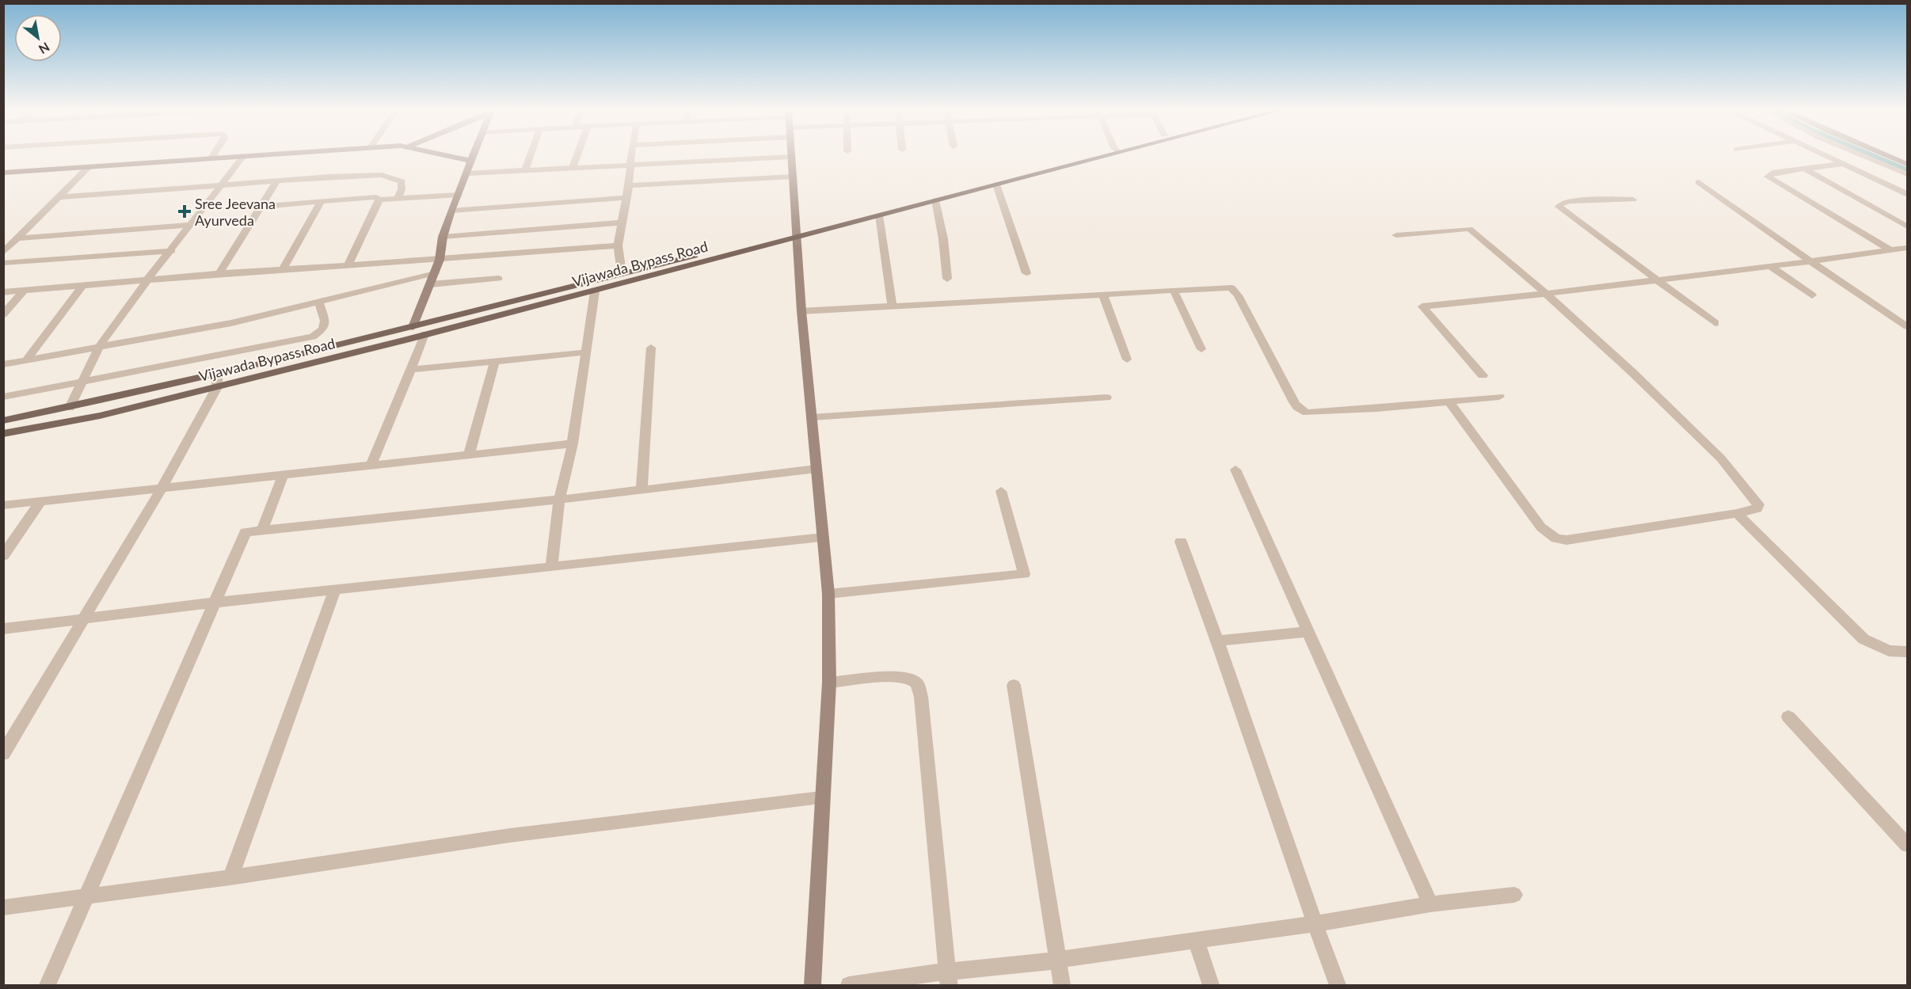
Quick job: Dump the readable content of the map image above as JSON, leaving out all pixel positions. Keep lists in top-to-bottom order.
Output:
{
  "streets": {
    "main road": ["Vijawada Bypass Road"]
  },
  "places": {
    "health": ["Sree Jeevana Ayurveda"]
  },
  "north": "bottom right"
}
